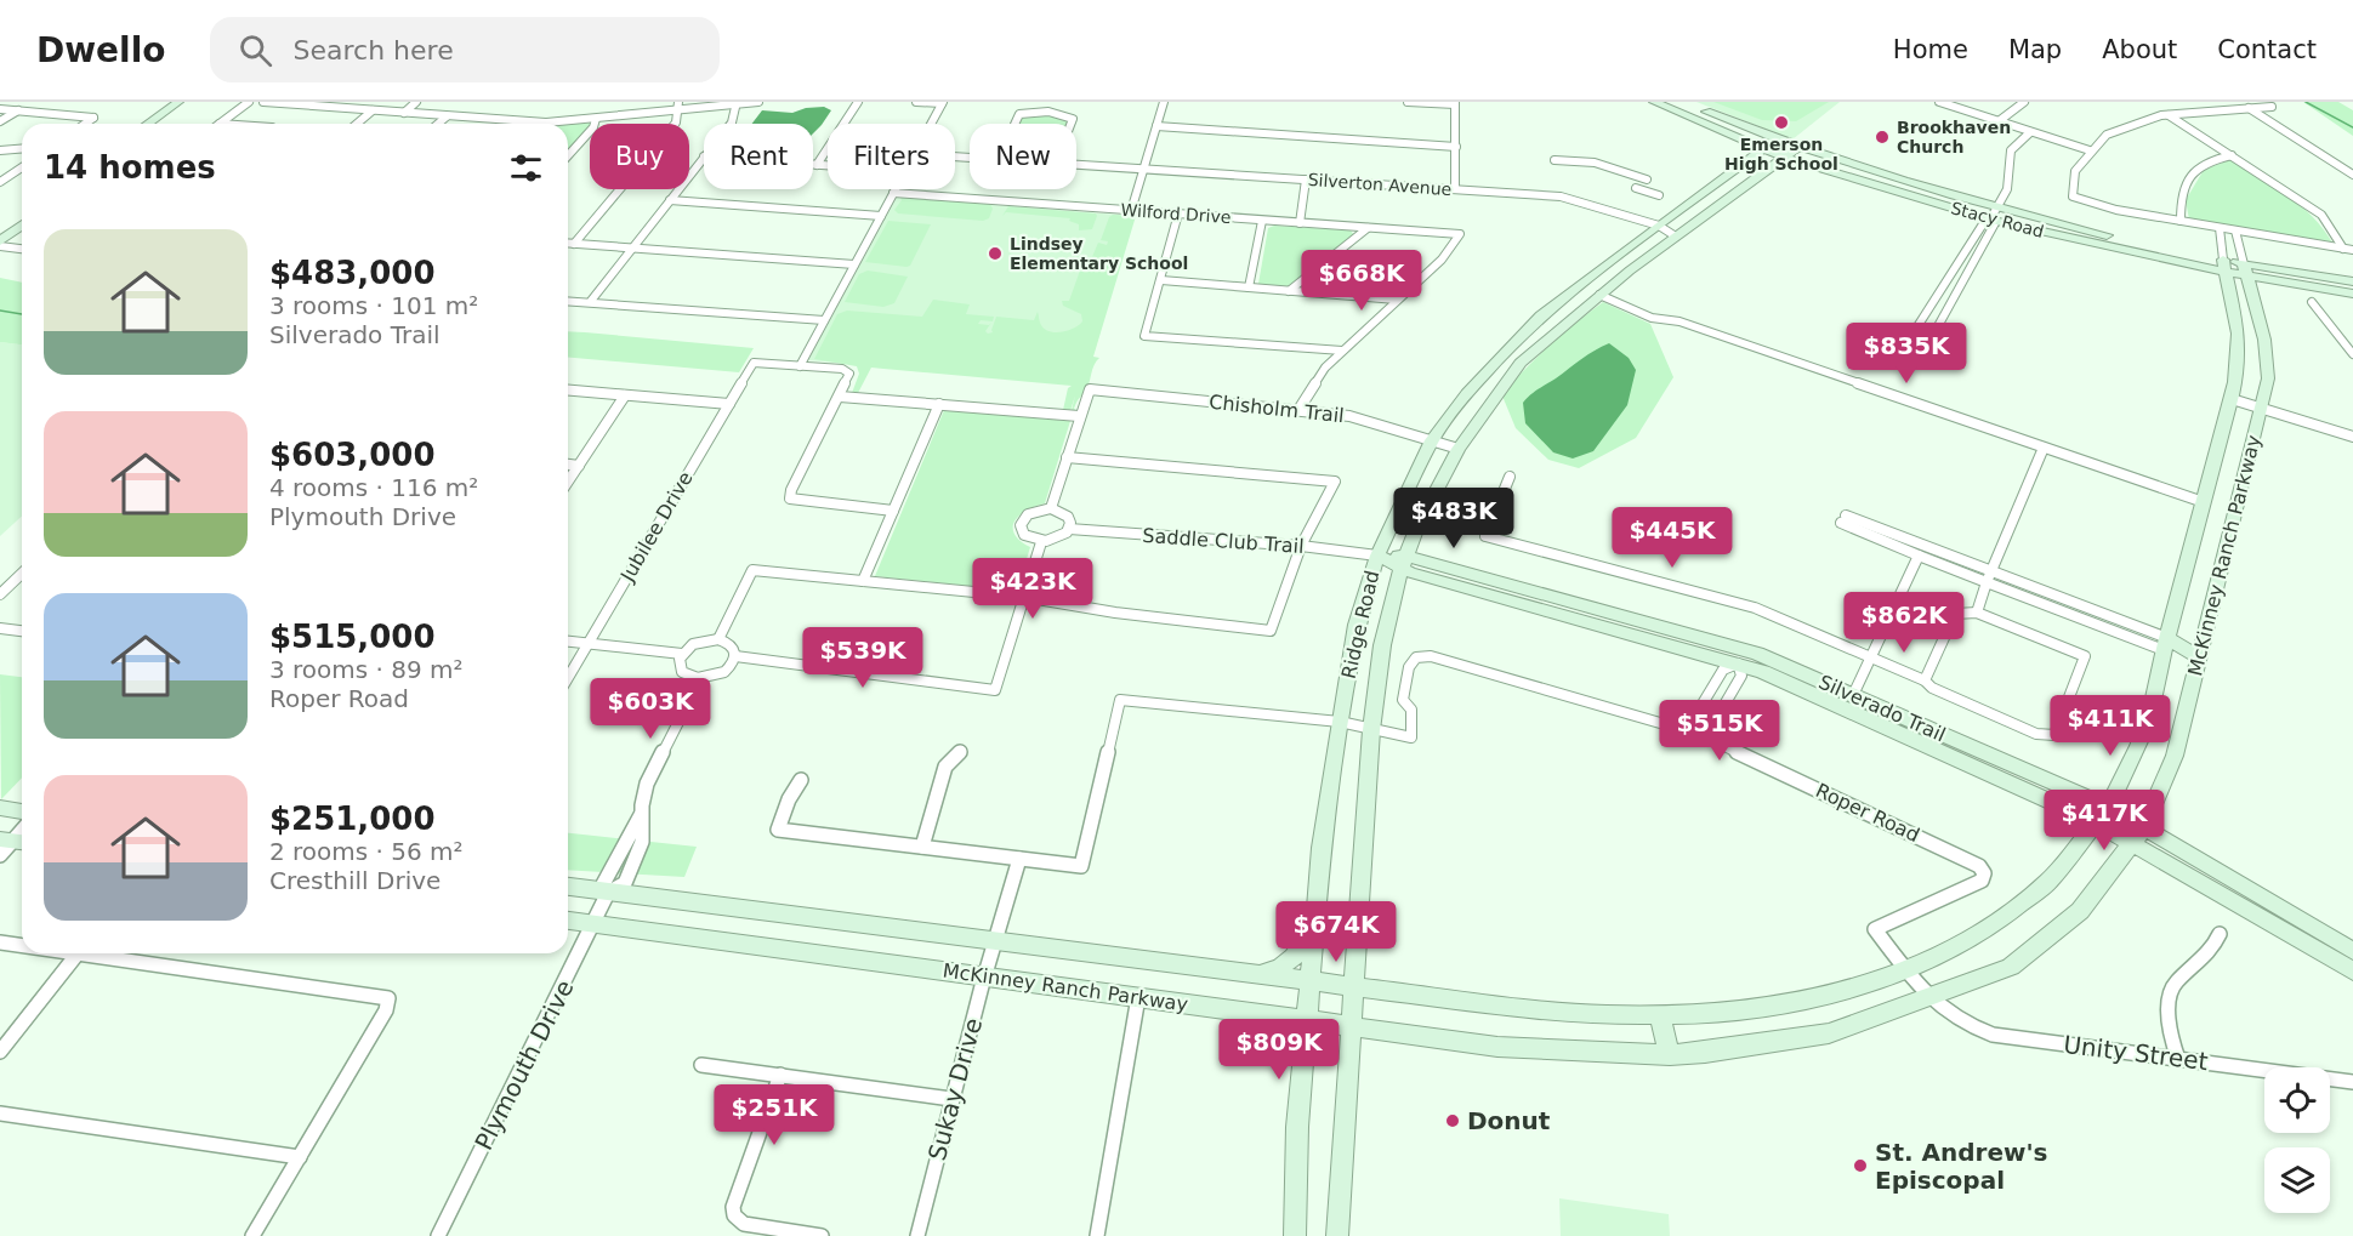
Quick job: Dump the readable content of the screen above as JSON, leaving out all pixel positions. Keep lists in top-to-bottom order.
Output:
{
  "streets": {
    "main road": [
      "Stacy Road",
      "McKinney Ranch Parkway",
      "Ridge Road",
      "Silverado Trail"
    ],
    "street": [
      "Silverton Avenue",
      "Wilford Drive",
      "Chisholm Trail",
      "Jubilee Drive",
      "Saddle Club Trail",
      "Roper Road",
      "Unity Street",
      "Plymouth Drive",
      "Sukay Drive"
    ]
  },
  "crossings": [
    ["Silverton Avenue", "Ridge Road"],
    ["Stacy Road", "McKinney Ranch Parkway"],
    ["Stacy Road", "Ridge Road"],
    ["Chisholm Trail", "Ridge Road"],
    ["Saddle Club Trail", "Ridge Road"],
    ["McKinney Ranch Parkway", "Ridge Road"],
    ["McKinney Ranch Parkway", "Silverado Trail"],
    ["McKinney Ranch Parkway", "Roper Road"],
    ["McKinney Ranch Parkway", "Unity Street"],
    ["McKinney Ranch Parkway", "Plymouth Drive"],
    ["McKinney Ranch Parkway", "Sukay Drive"],
    ["Ridge Road", "Roper Road"],
    ["Roper Road", "Unity Street"]
  ],
  "places": [
    "Emerson High School",
    "Brookhaven Church",
    "Lindsey Elementary School",
    "Donut",
    "St. Andrew's Episcopal"
  ],
  "page": {
    "header": "Dwello",
    "search": "Search here",
    "nav": [
      "Home",
      "Map",
      "About",
      "Contact"
    ],
    "chip": [
      "Buy",
      "Rent",
      "Filters",
      "New"
    ],
    "heading": "14 homes",
    "list": [
      {
        "name": "$483,000",
        "note": "3 rooms · 101 m² · Silverado Trail"
      },
      {
        "name": "$603,000",
        "note": "4 rooms · 116 m² · Plymouth Drive"
      },
      {
        "name": "$515,000",
        "note": "3 rooms · 89 m² · Roper Road"
      },
      {
        "name": "$251,000",
        "note": "2 rooms · 56 m² · Cresthill Drive"
      }
    ],
    "price": [
      "$668K",
      "$835K",
      "$483K",
      "$445K",
      "$423K",
      "$862K",
      "$539K",
      "$603K",
      "$411K",
      "$515K",
      "$417K",
      "$674K",
      "$809K",
      "$251K"
    ]
  }
}
